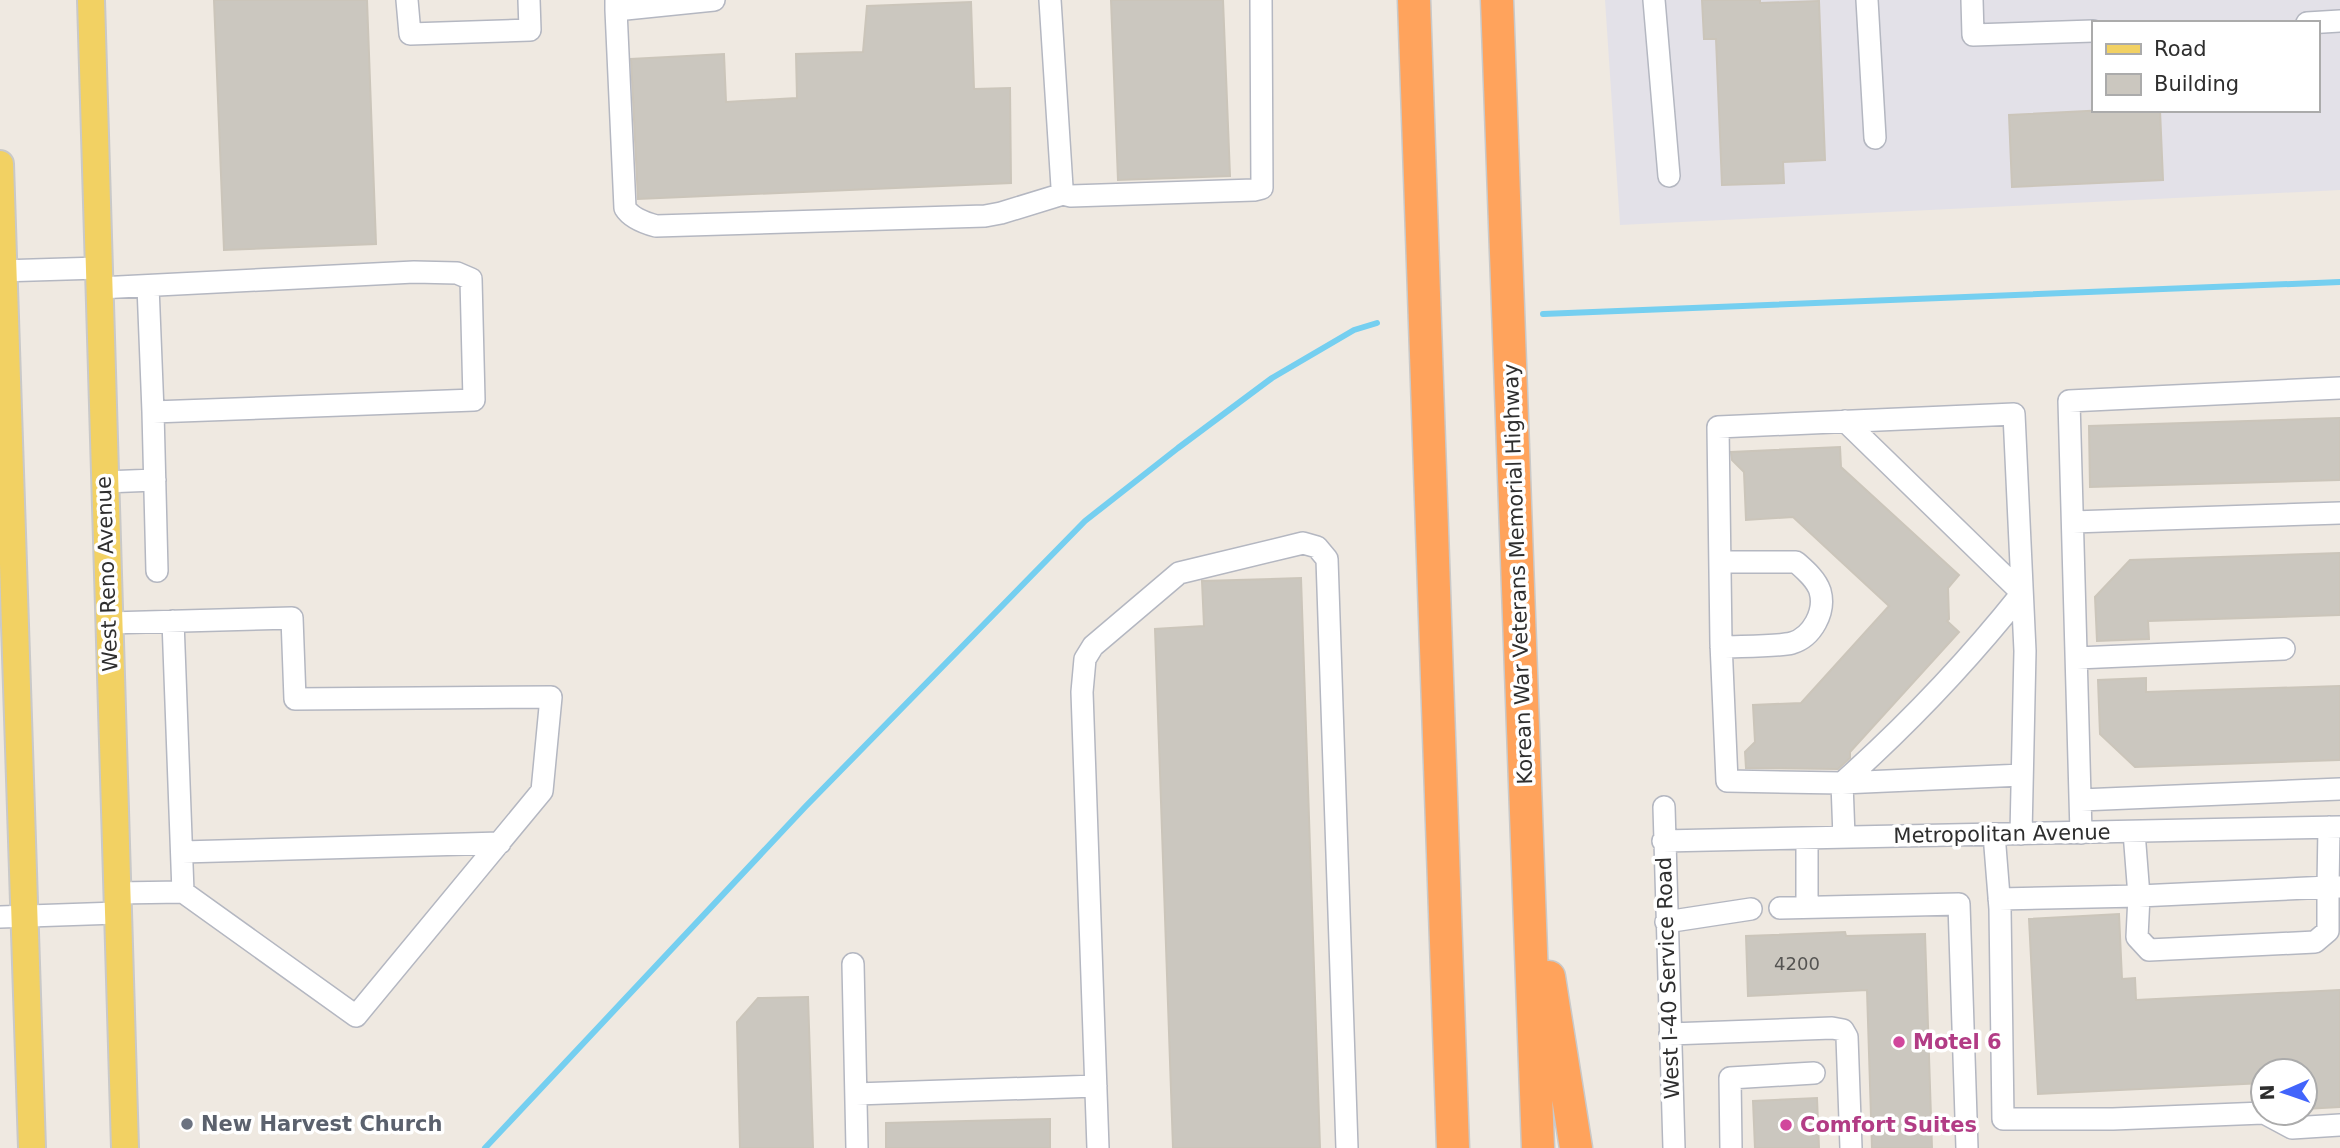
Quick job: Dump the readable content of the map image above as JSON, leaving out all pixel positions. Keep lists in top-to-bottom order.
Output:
{
  "streets": {
    "highway": ["Korean War Veterans Memorial Highway"],
    "main road": ["West Reno Avenue"],
    "street": ["Metropolitan Avenue", "West I-40 Service Road"]
  },
  "crossings": [
    ["Metropolitan Avenue", "West I-40 Service Road"]
  ],
  "places": ["Motel 6", "New Harvest Church", "Comfort Suites"],
  "house_numbers": ["4200"],
  "legend": ["Road", "Building"],
  "north": "left"
}
